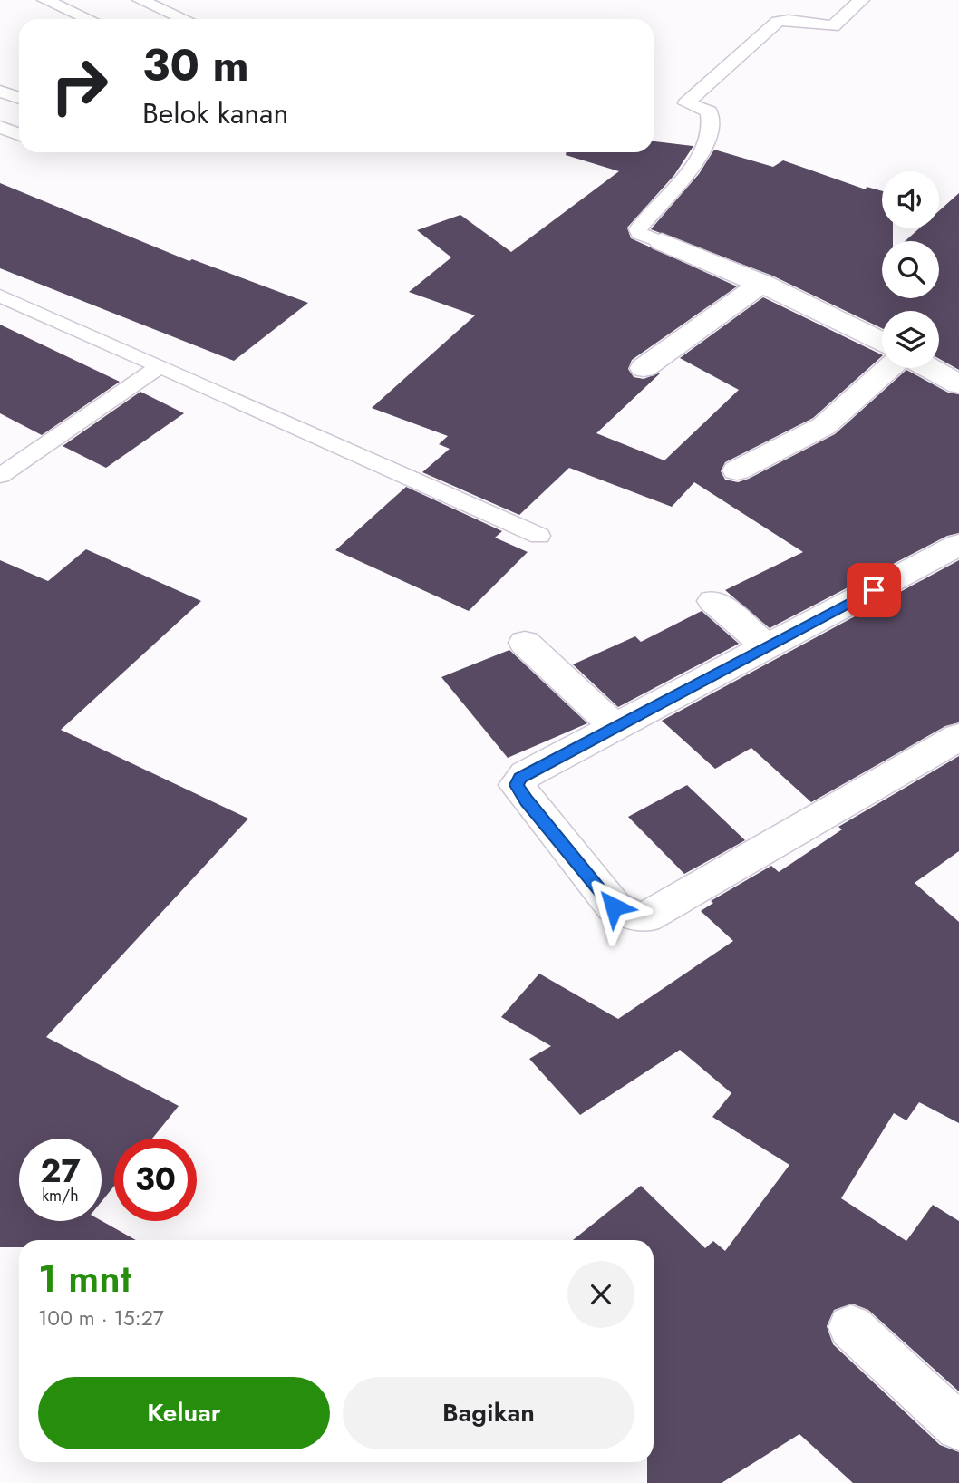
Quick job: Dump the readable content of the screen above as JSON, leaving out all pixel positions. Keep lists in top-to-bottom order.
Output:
{
  "page": {
    "turn": ["30 m", "Belok kanan"],
    "speed": "27 km/h",
    "limit": "30",
    "heading": ["1 mnt", "100 m · 15:27"],
    "buttons": ["Keluar", "Bagikan"]
  }
}
